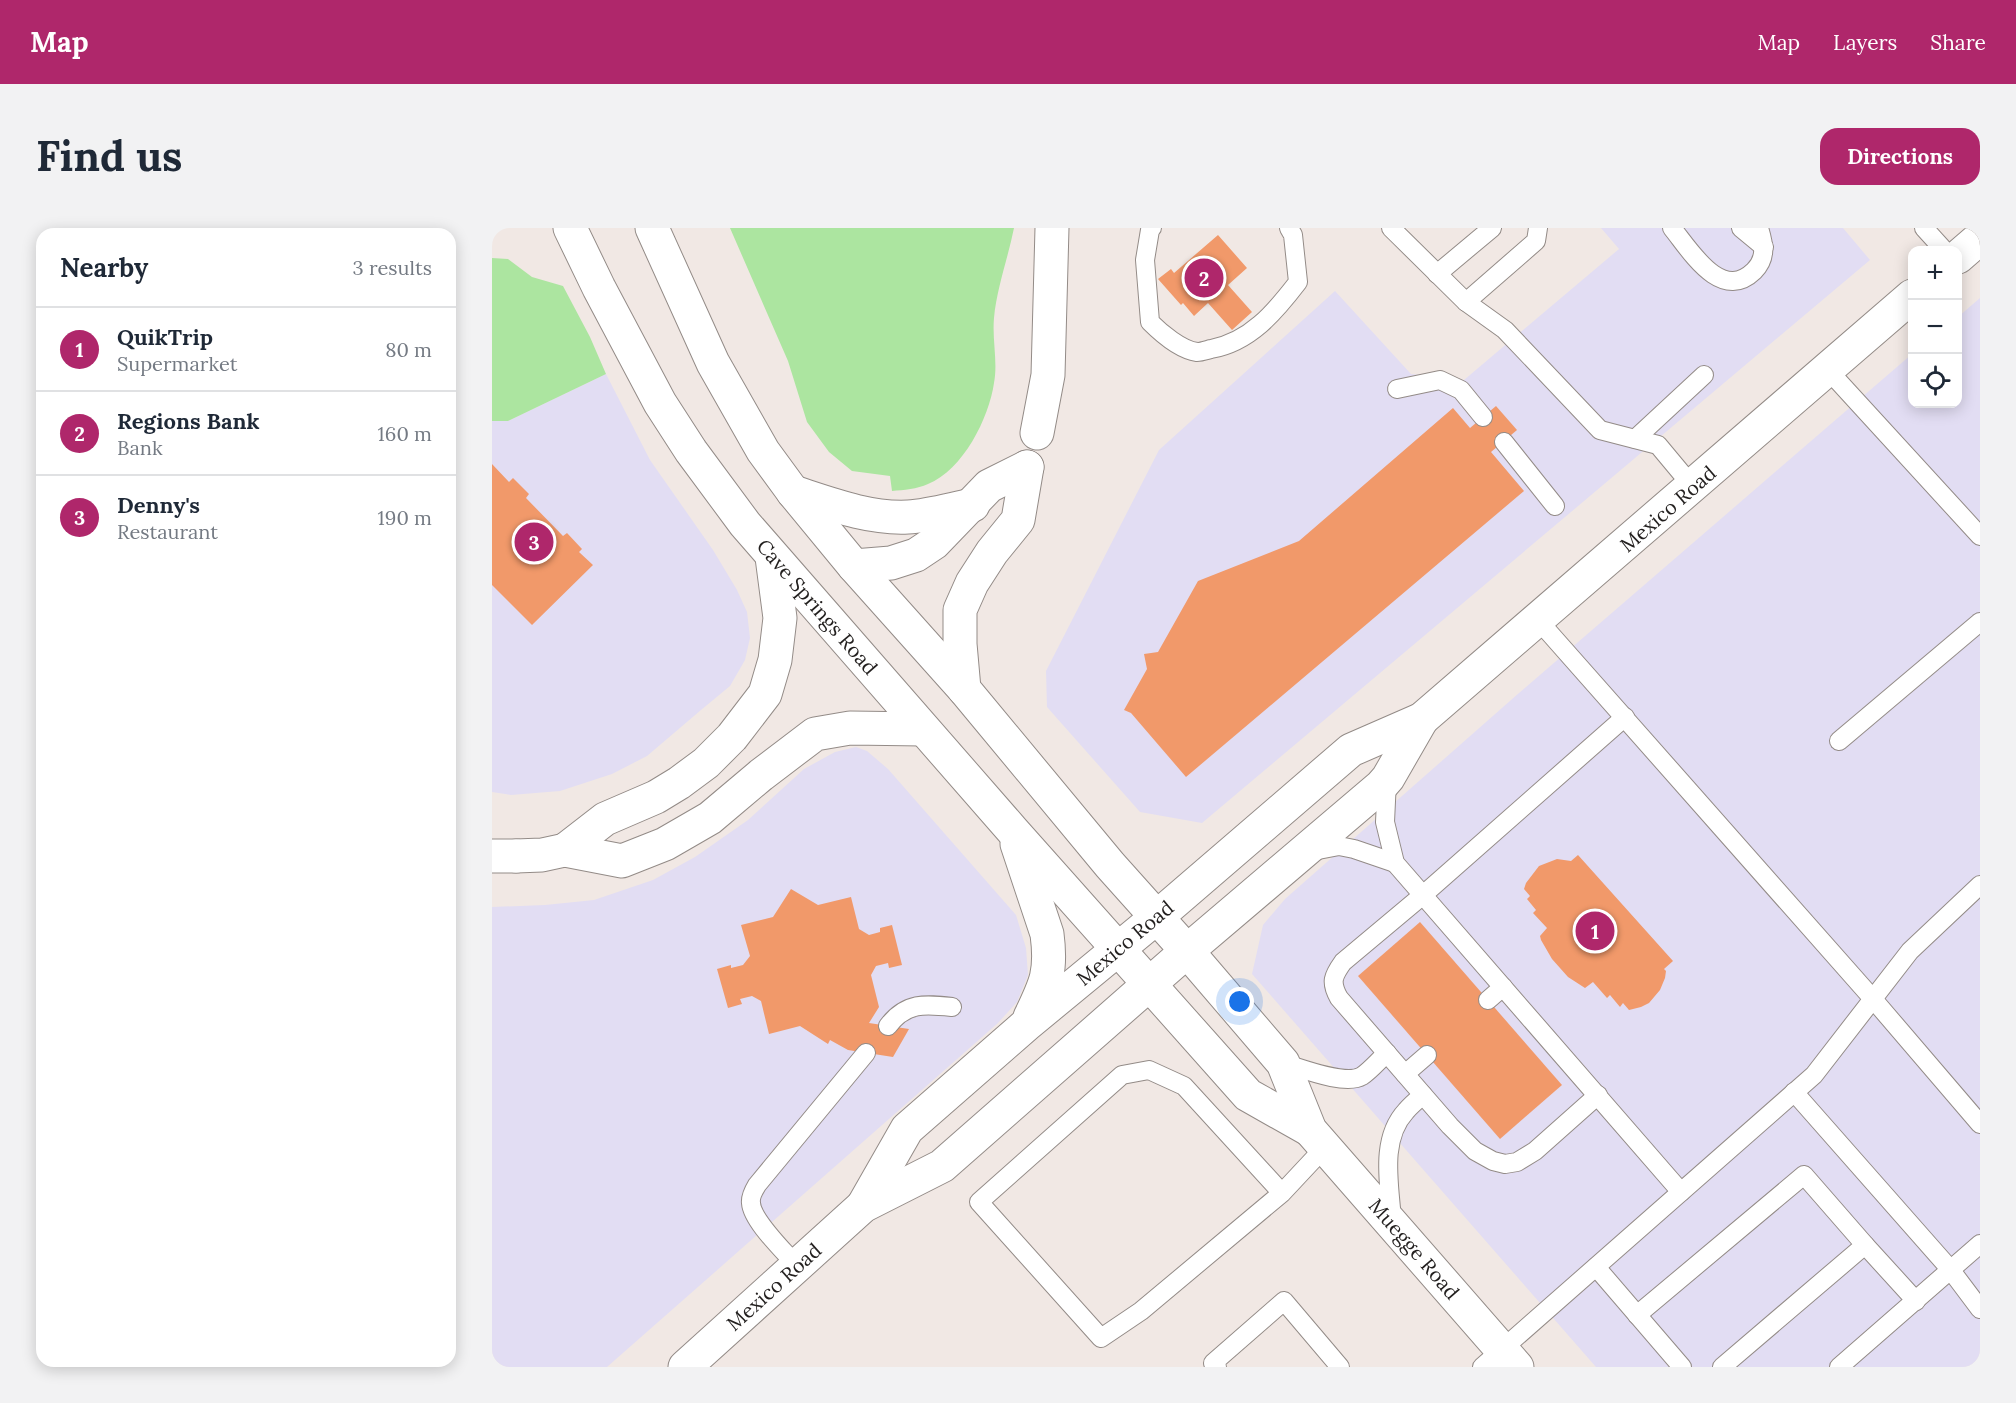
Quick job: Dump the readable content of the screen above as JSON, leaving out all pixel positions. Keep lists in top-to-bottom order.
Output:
{
  "streets": {
    "main road": ["Mexico Road", "Cave Springs Road", "Muegge Road"]
  },
  "crossings": [
    ["Mexico Road", "Cave Springs Road"],
    ["Mexico Road", "Muegge Road"],
    ["Cave Springs Road", "Muegge Road"]
  ],
  "page": {
    "header": "Map",
    "nav": ["Map", "Layers", "Share"],
    "buttons": "Directions",
    "title": "Find us",
    "heading": ["Nearby", "3 results"],
    "map_buttons": ["+", "−"],
    "pins": ["2", "3", "1"],
    "list": [
      {
        "mark": "1",
        "name": "QuikTrip",
        "note": "Supermarket",
        "value": "80 m"
      },
      {
        "mark": "2",
        "name": "Regions Bank",
        "note": "Bank",
        "value": "160 m"
      },
      {
        "mark": "3",
        "name": "Denny's",
        "note": "Restaurant",
        "value": "190 m"
      }
    ]
  }
}
